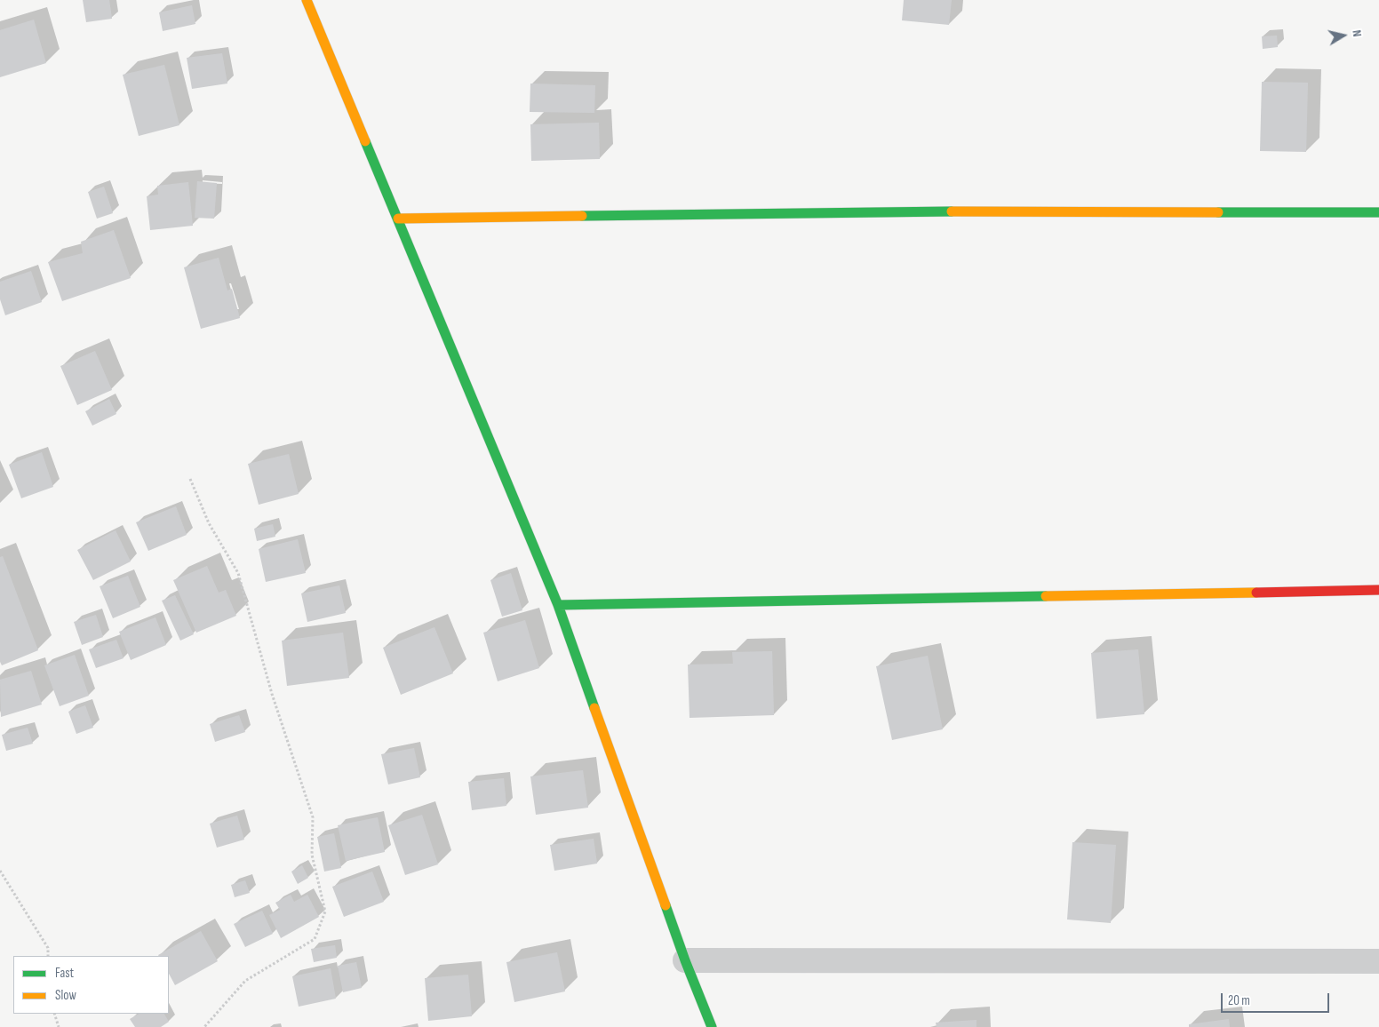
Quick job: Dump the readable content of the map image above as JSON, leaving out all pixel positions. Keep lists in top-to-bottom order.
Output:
{
  "legend": ["Fast", "Slow"],
  "scale_bar": "20 m",
  "north": "right"
}
